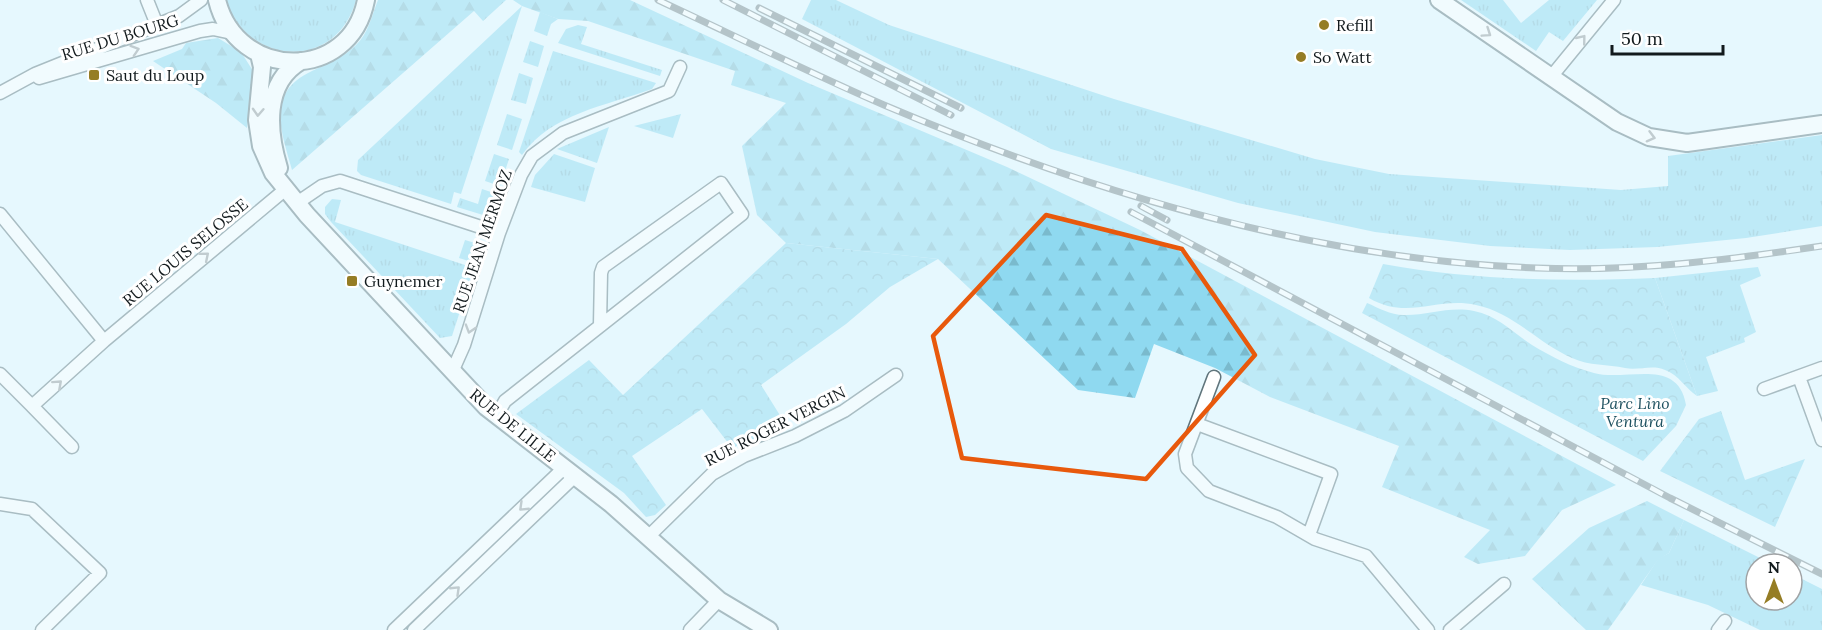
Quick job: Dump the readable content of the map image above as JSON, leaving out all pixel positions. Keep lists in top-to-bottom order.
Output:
{
  "streets": {
    "street": [
      "RUE DU BOURG",
      "RUE JEAN MERMOZ",
      "RUE LOUIS SELOSSE",
      "RUE DE LILLE",
      "RUE ROGER VERGIN"
    ]
  },
  "crossings": [
    ["RUE JEAN MERMOZ", "RUE DE LILLE"],
    ["RUE LOUIS SELOSSE", "RUE DE LILLE"],
    ["RUE DE LILLE", "RUE ROGER VERGIN"]
  ],
  "one_way": ["RUE JEAN MERMOZ", "RUE LOUIS SELOSSE"],
  "parks": ["Parc Lino Ventura"],
  "places": {
    "other": ["Refill", "So Watt"],
    "transit": ["Saut du Loup", "Guynemer"]
  },
  "scale_bar": "50 m",
  "north": "top"
}
